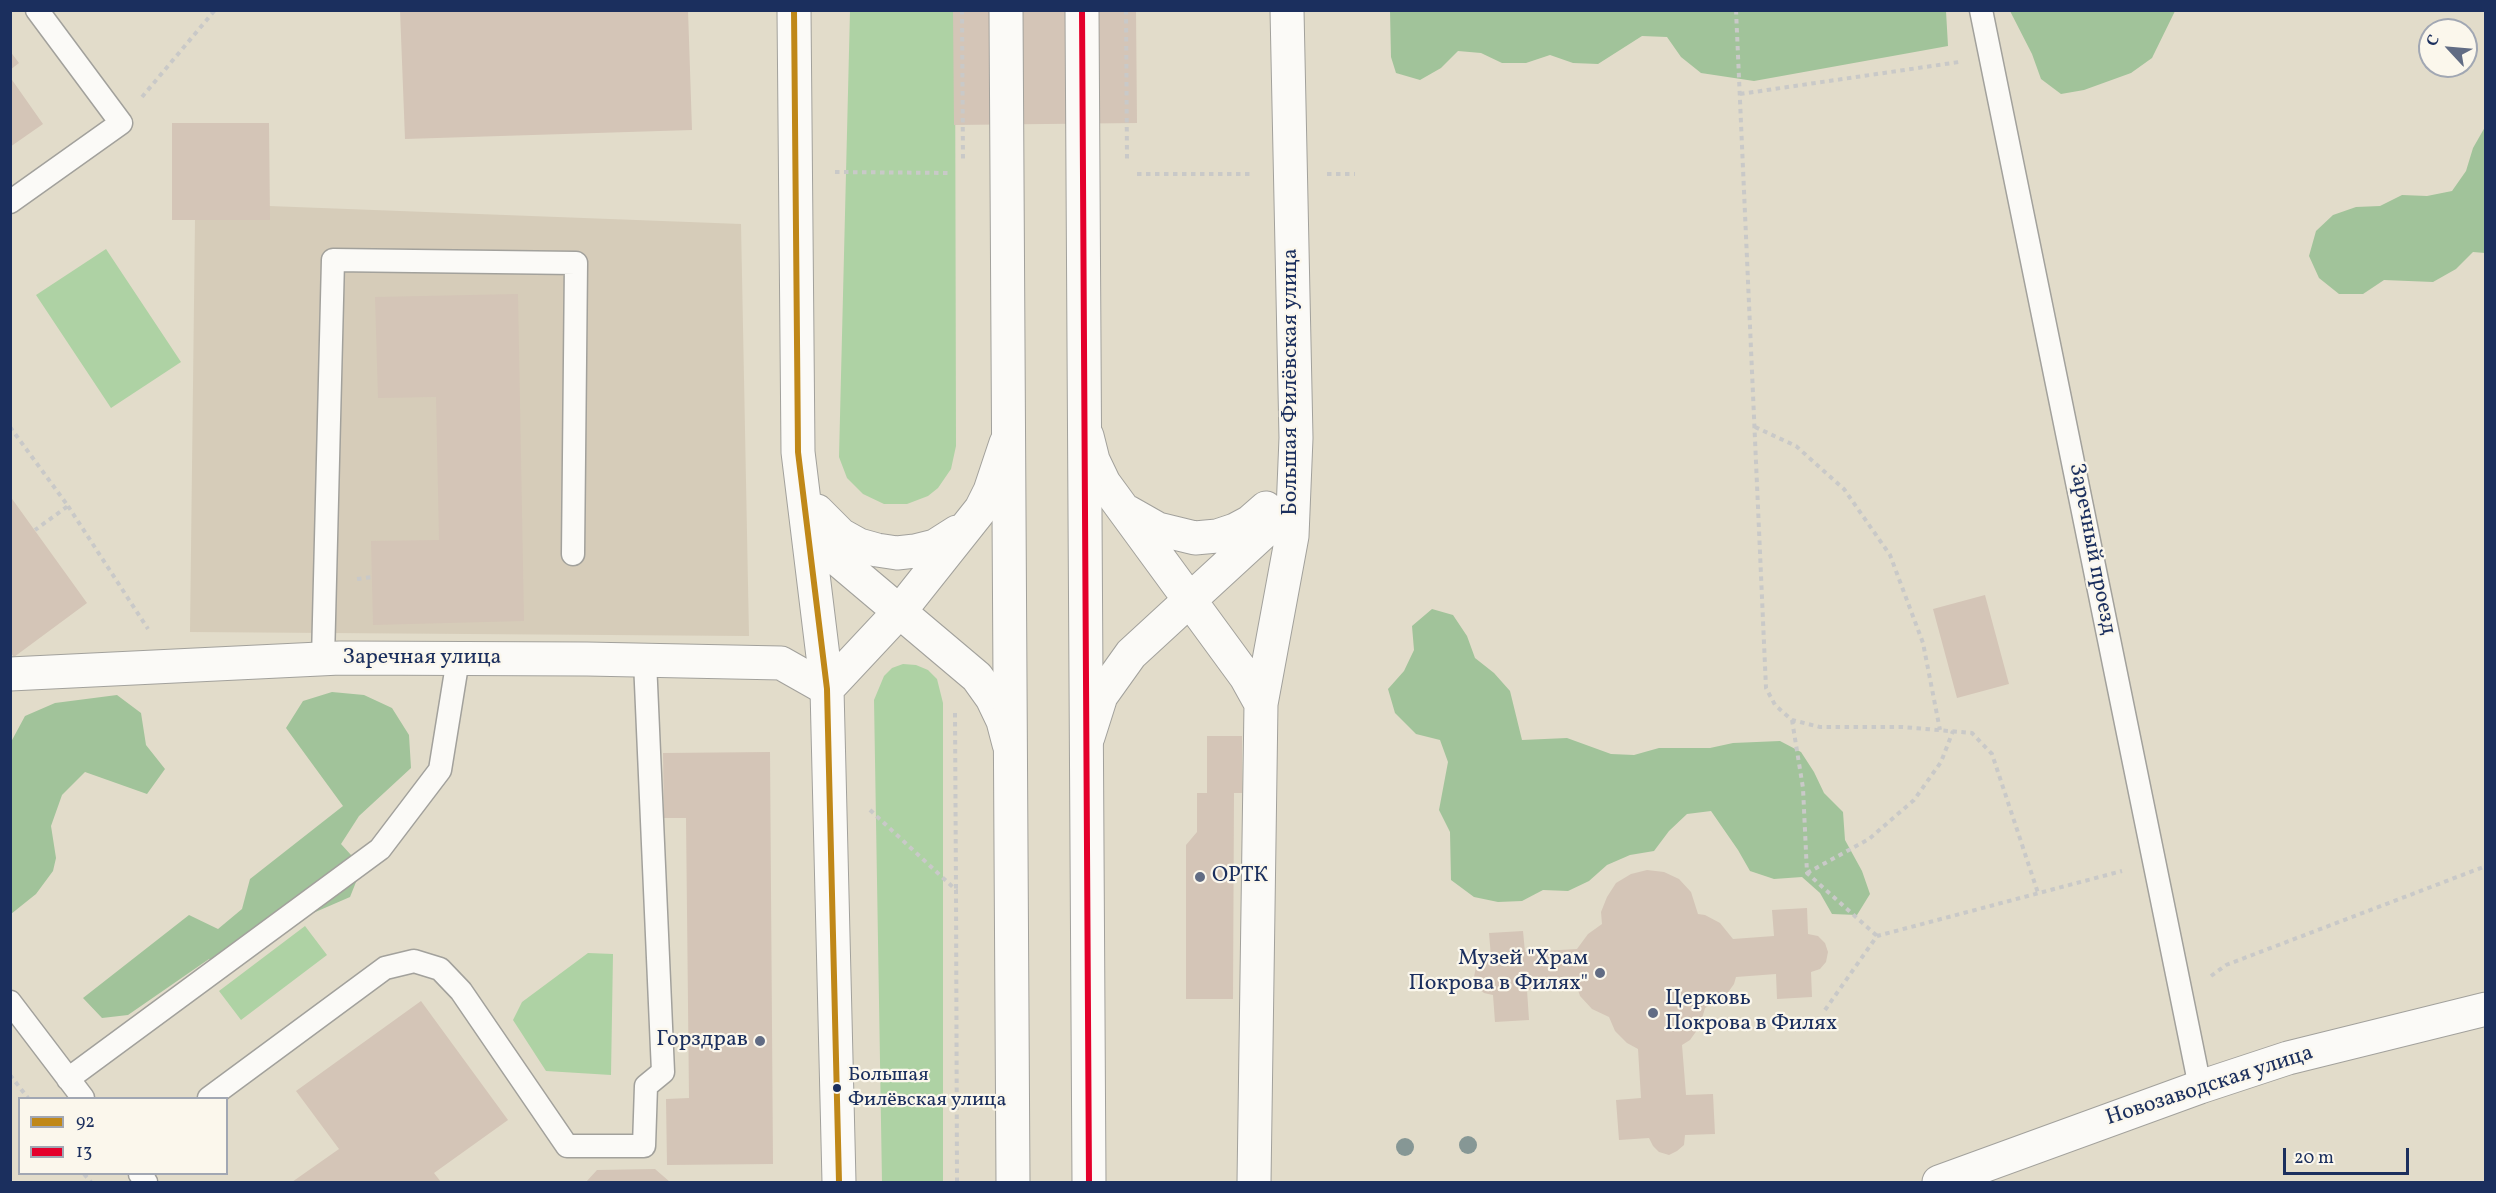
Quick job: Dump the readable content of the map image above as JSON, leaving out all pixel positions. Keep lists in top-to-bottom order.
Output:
{
  "streets": {
    "street": ["Большая Филёвская улица", "Заречная улица", "Новозаводская улица"],
    "lane": ["Заречный проезд"]
  },
  "crossings": [
    ["Заречный проезд", "Новозаводская улица"]
  ],
  "places": [
    "ОРТК",
    "Музей \"Храм Покрова в Филях\"",
    "Церковь Покрова в Филях",
    "Горздрав",
    "Большая Филёвская улица"
  ],
  "lines": ["transit line 92", "transit line 13"],
  "legend": ["92", "13"],
  "scale_bar": "20 m",
  "north": "top left"
}
